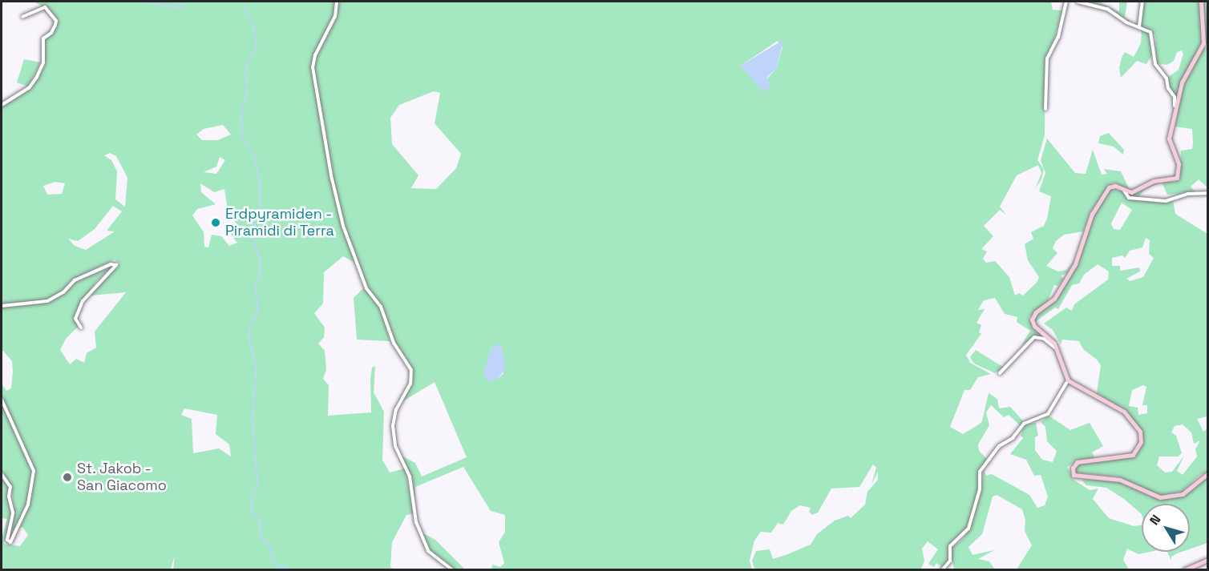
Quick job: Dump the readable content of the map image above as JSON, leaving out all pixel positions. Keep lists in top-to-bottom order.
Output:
{
  "places": ["Erdpyramiden - Piramidi di Terra", "St. Jakob - San Giacomo"],
  "north": "top left"
}
